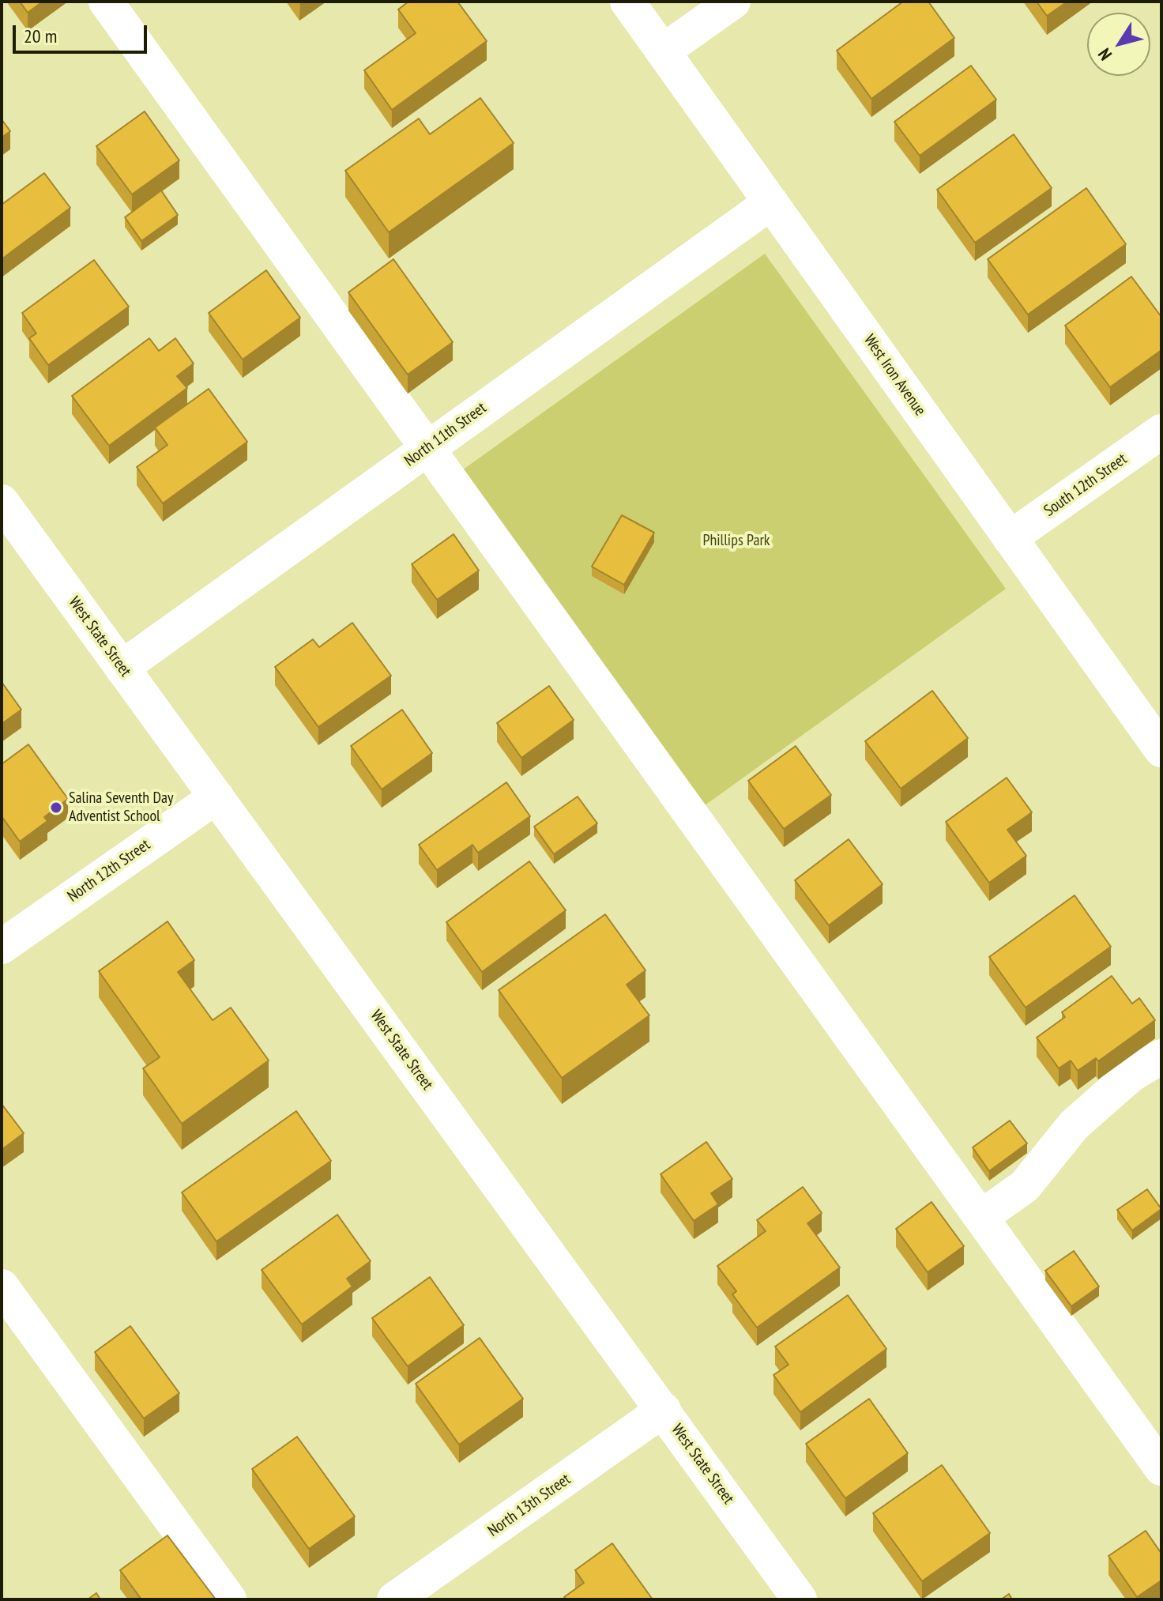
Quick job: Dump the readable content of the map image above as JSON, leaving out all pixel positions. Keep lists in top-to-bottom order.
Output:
{
  "streets": {
    "street": [
      "West Iron Avenue",
      "North 11th Street",
      "South 12th Street",
      "West State Street",
      "North 12th Street",
      "North 13th Street"
    ]
  },
  "crossings": [
    ["West Iron Avenue", "North 11th Street"],
    ["West Iron Avenue", "South 12th Street"],
    ["North 11th Street", "West State Street"],
    ["West State Street", "North 12th Street"],
    ["West State Street", "North 13th Street"]
  ],
  "parks": ["Phillips Park"],
  "places": ["Salina Seventh Day Adventist School"],
  "scale_bar": "20 m",
  "north": "bottom left"
}
